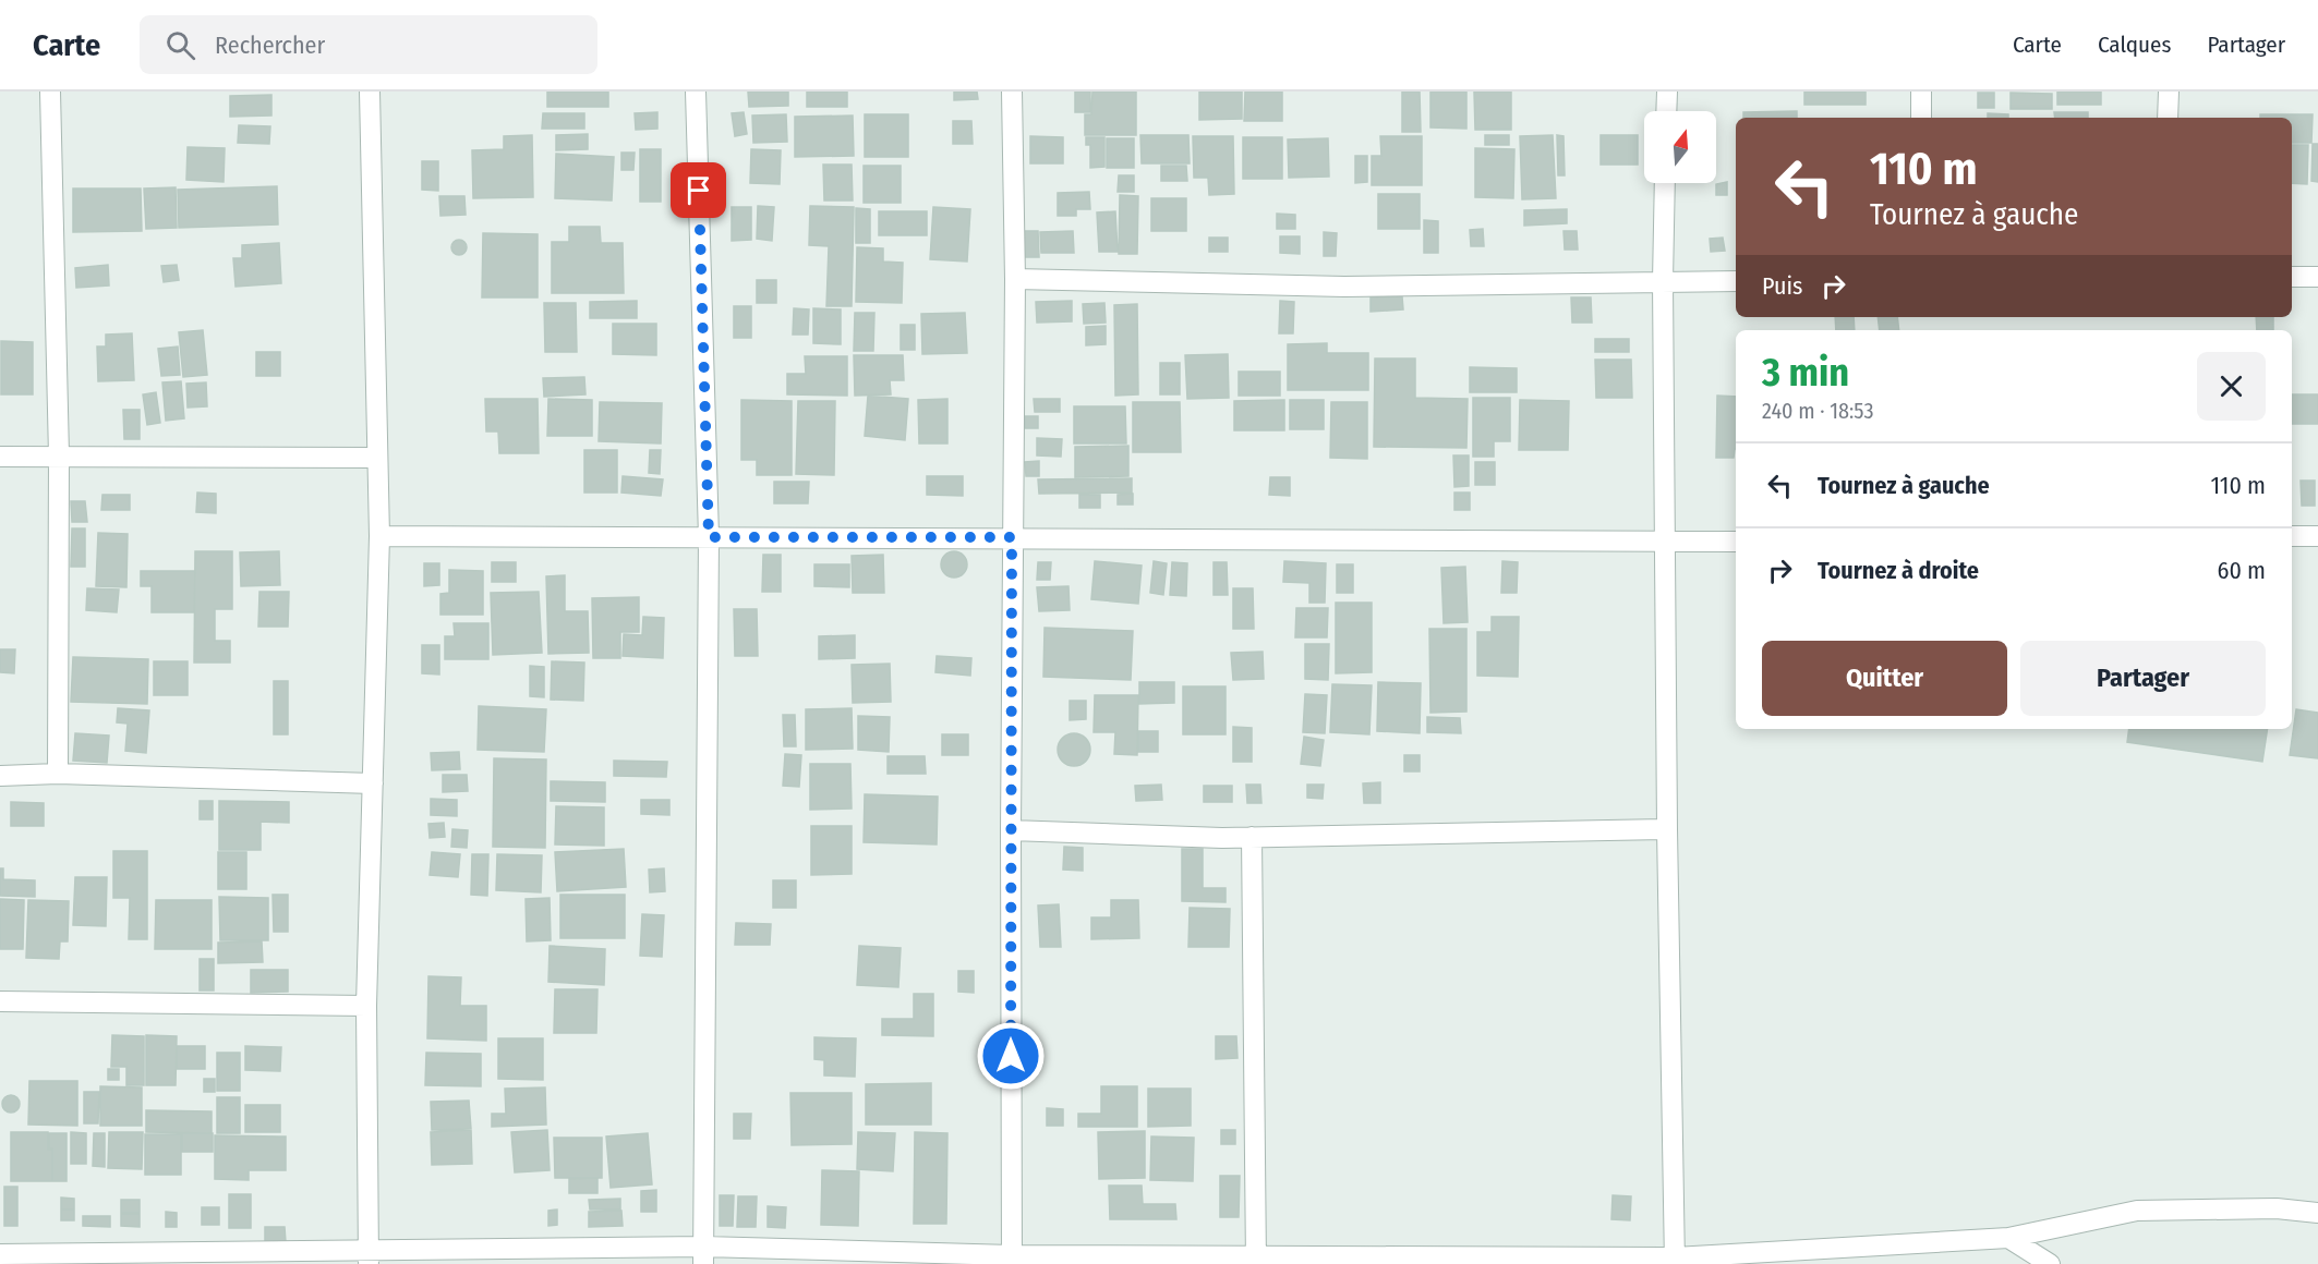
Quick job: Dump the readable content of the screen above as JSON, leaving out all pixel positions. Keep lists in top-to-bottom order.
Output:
{
  "north": "top",
  "page": {
    "header": "Carte",
    "search": "Rechercher",
    "nav": ["Carte", "Calques", "Partager"],
    "turn": ["110 m", "Tournez à gauche"],
    "then": "Puis",
    "heading": ["3 min", "240 m · 18:53"],
    "list": [
      {
        "name": "Tournez à gauche",
        "value": "110 m"
      },
      {
        "name": "Tournez à droite",
        "value": "60 m"
      }
    ],
    "buttons": ["Quitter", "Partager"]
  }
}
